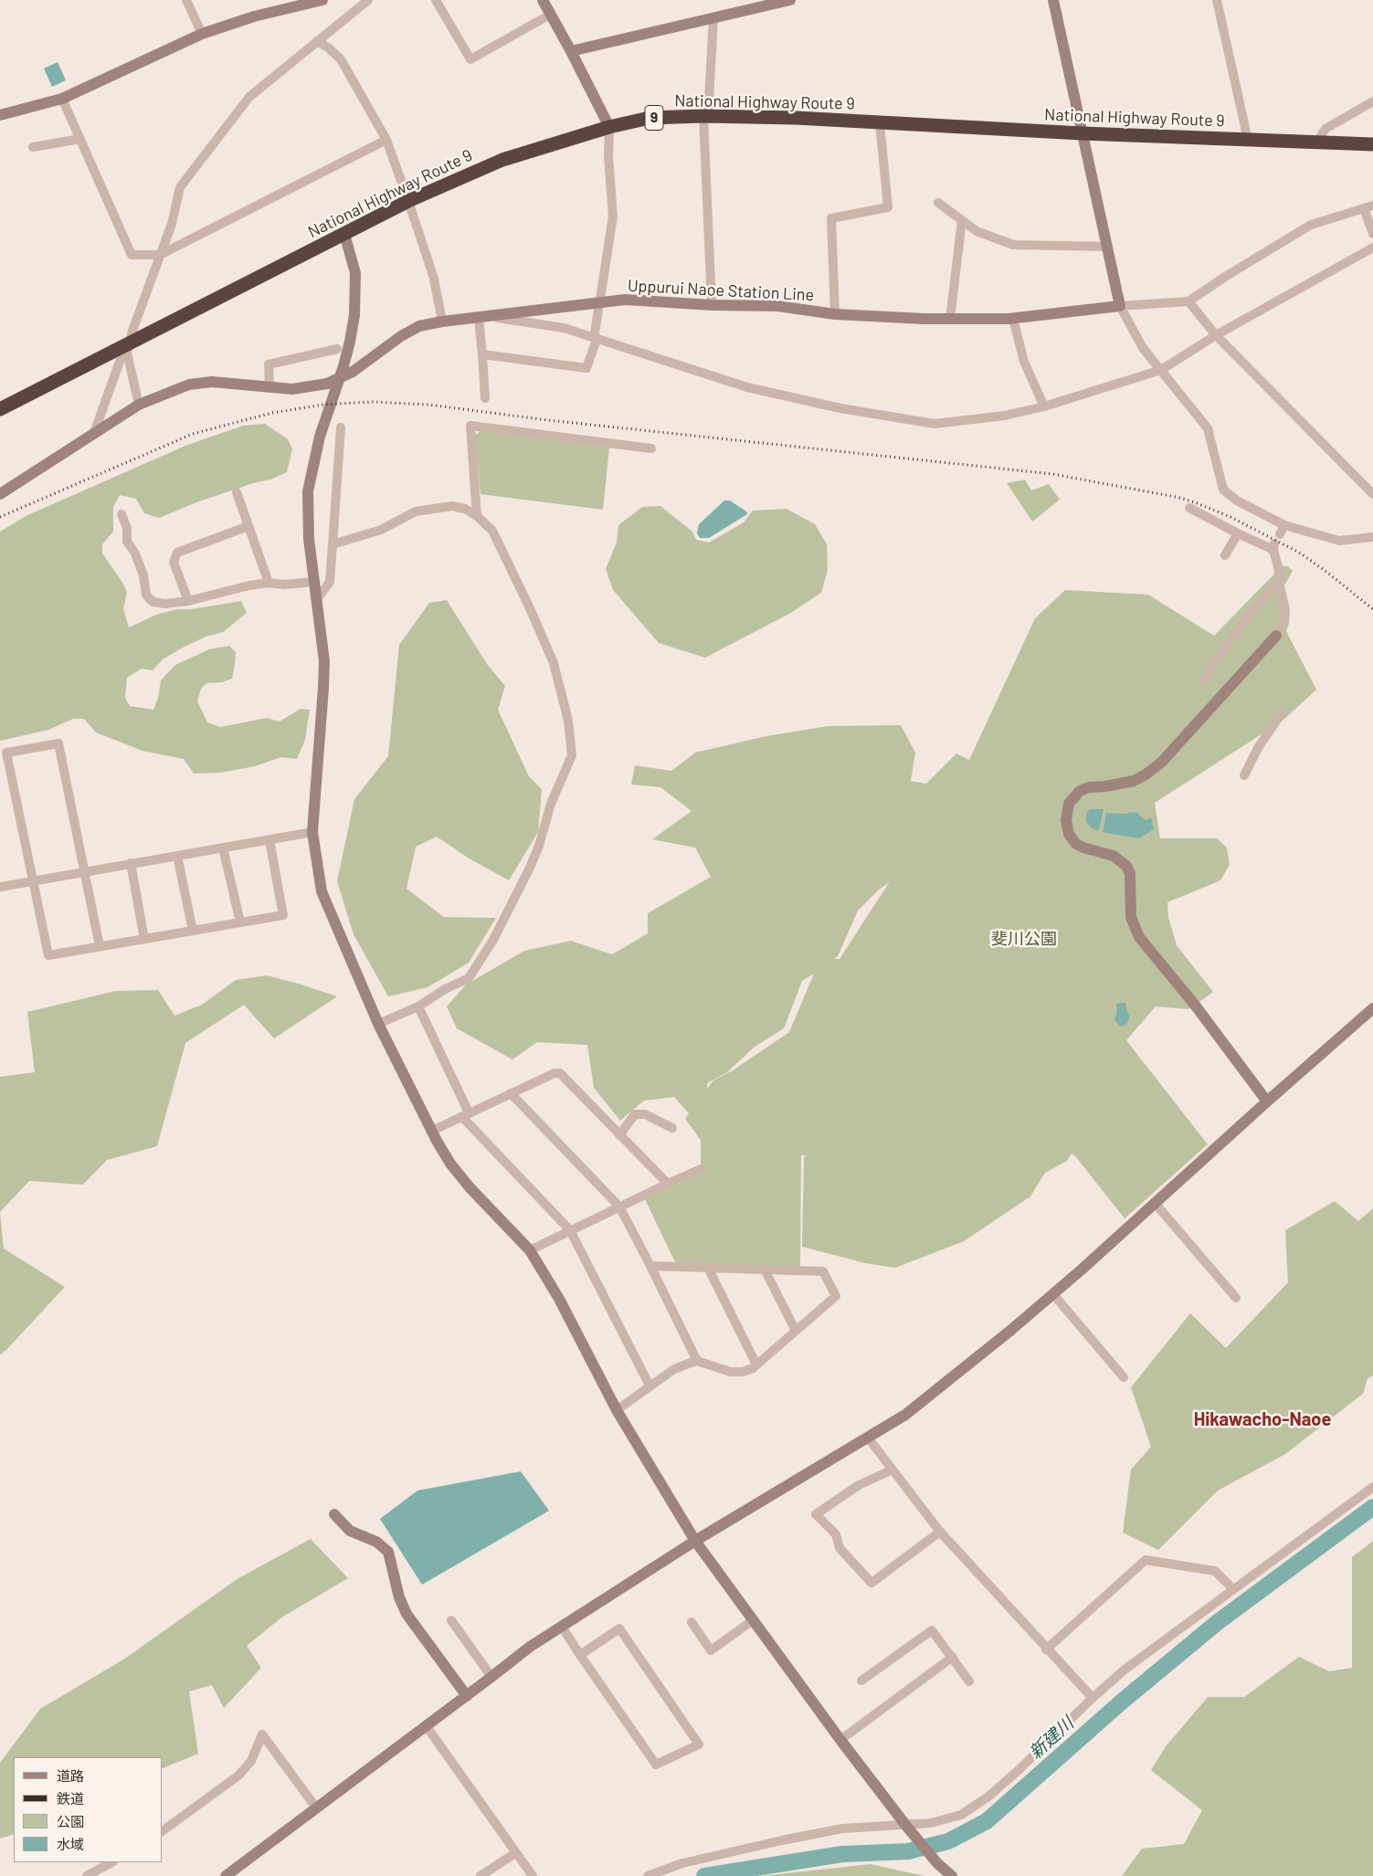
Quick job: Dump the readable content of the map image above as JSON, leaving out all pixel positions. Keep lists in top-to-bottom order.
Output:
{
  "streets": {
    "highway": ["National Highway Route 9", "9"],
    "street": ["Uppurui Naoe Station Line"]
  },
  "districts": ["Hikawacho-Naoe"],
  "water": ["新建川"],
  "parks": ["斐川公園"],
  "legend": [
    "道路",
    "鉄道",
    "公園",
    "水域"
  ]
}
